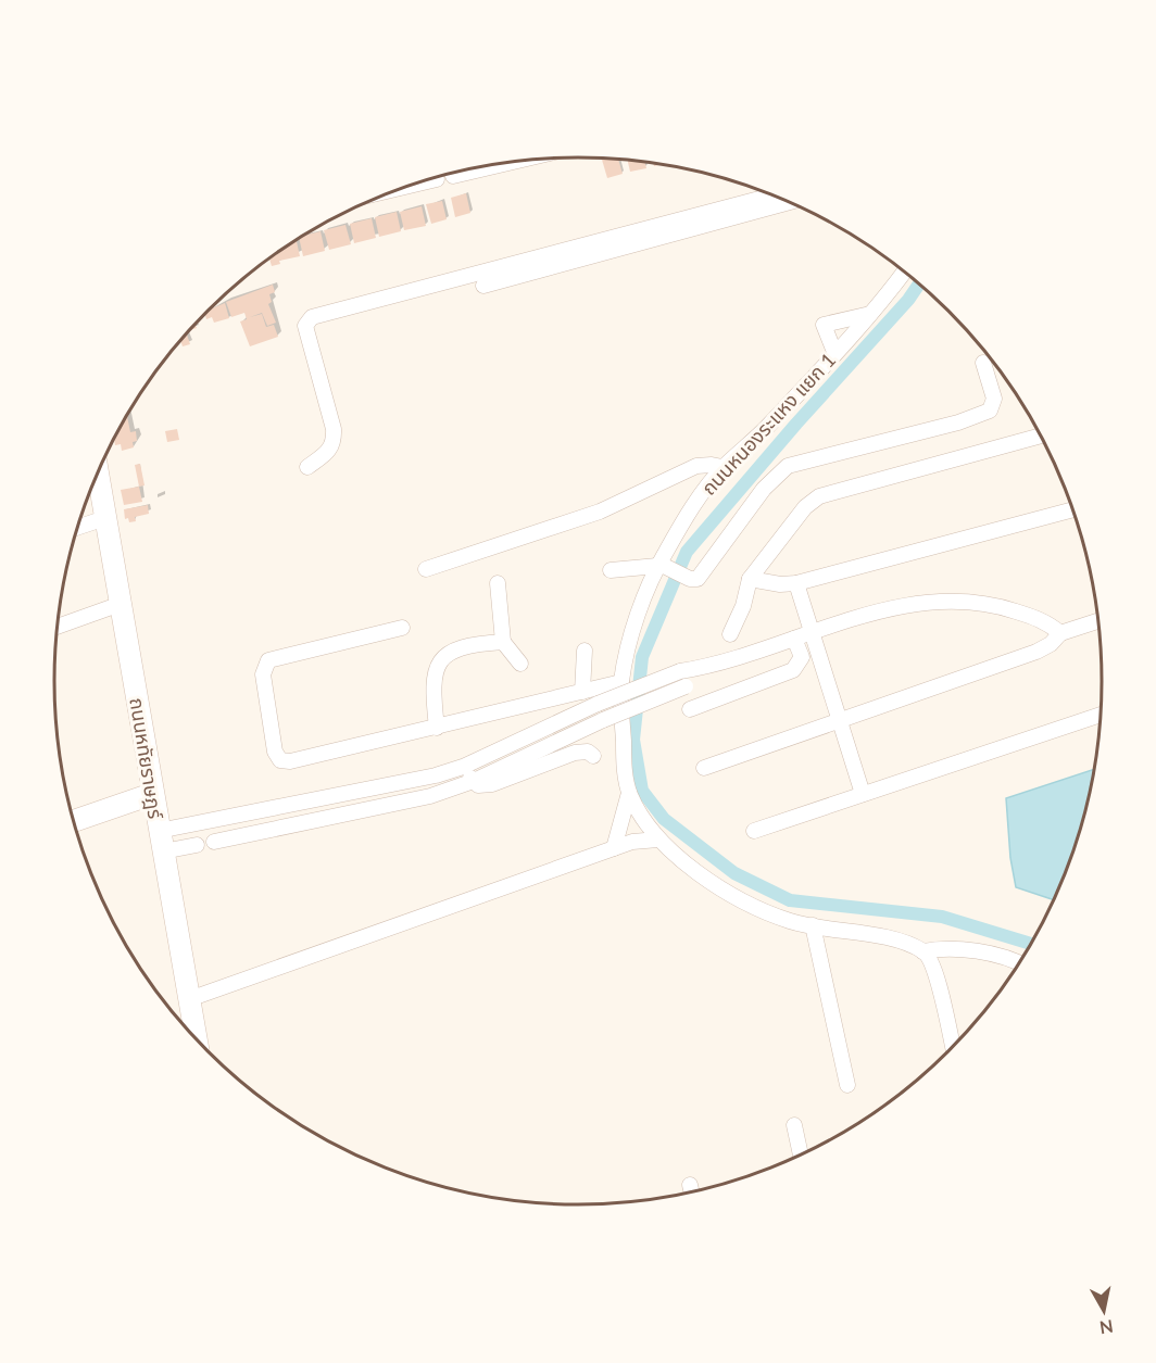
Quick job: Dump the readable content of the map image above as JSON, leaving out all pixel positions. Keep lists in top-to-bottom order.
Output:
{
  "streets": {
    "main road": ["ถนนหทัยราษฎร์"],
    "street": ["ถนนหนองระแหง แยก 1"]
  },
  "north": "bottom"
}
